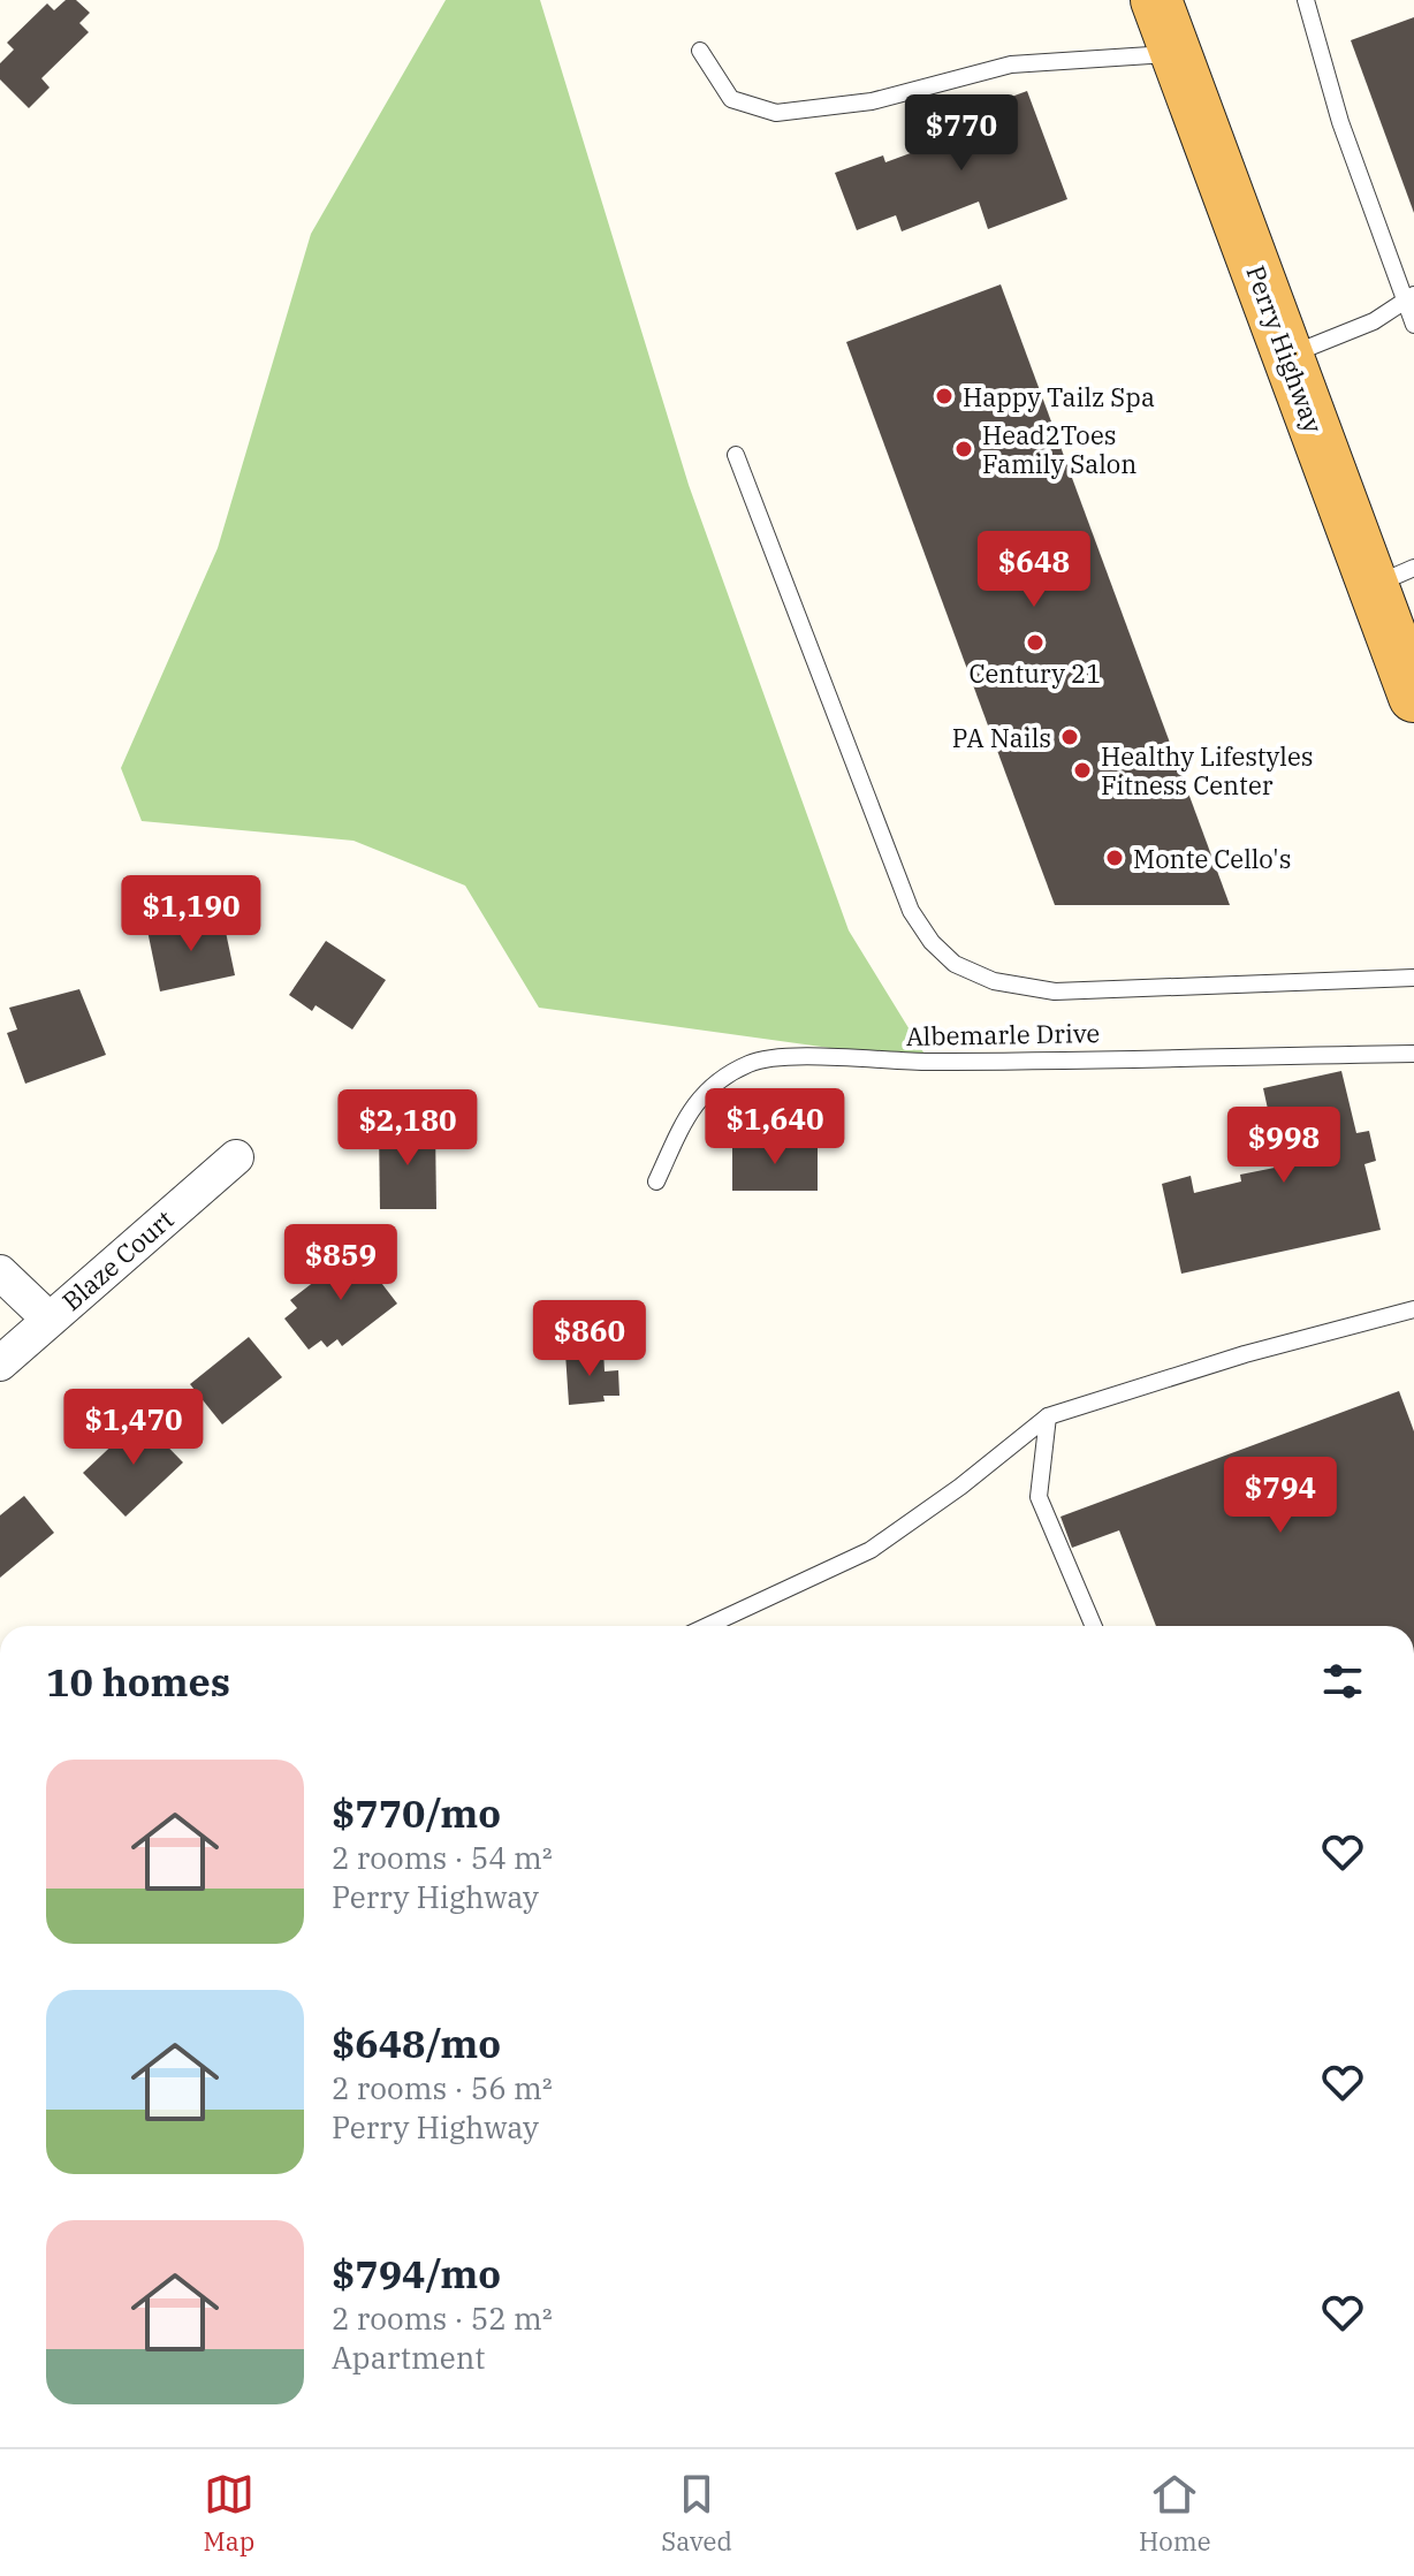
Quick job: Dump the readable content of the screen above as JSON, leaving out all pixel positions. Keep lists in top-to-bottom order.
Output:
{
  "streets": {
    "highway": ["Perry Highway"],
    "street": ["Blaze Court"],
    "lane": ["Albemarle Drive"]
  },
  "places": [
    "Happy Tailz Spa",
    "Head2Toes Family Salon",
    "Century 21",
    "PA Nails",
    "Healthy Lifestyles Fitness Center",
    "Monte Cello's"
  ],
  "page": {
    "price": [
      "$770",
      "$648",
      "$1,190",
      "$1,640",
      "$2,180",
      "$998",
      "$859",
      "$860",
      "$1,470",
      "$794"
    ],
    "heading": "10 homes",
    "list": [
      {
        "name": "$770/mo",
        "note": "2 rooms · 54 m² · Perry Highway"
      },
      {
        "name": "$648/mo",
        "note": "2 rooms · 56 m² · Perry Highway"
      },
      {
        "name": "$794/mo",
        "note": "2 rooms · 52 m² · Apartment"
      }
    ],
    "tabs": ["Map", "Saved", "Home"]
  }
}
